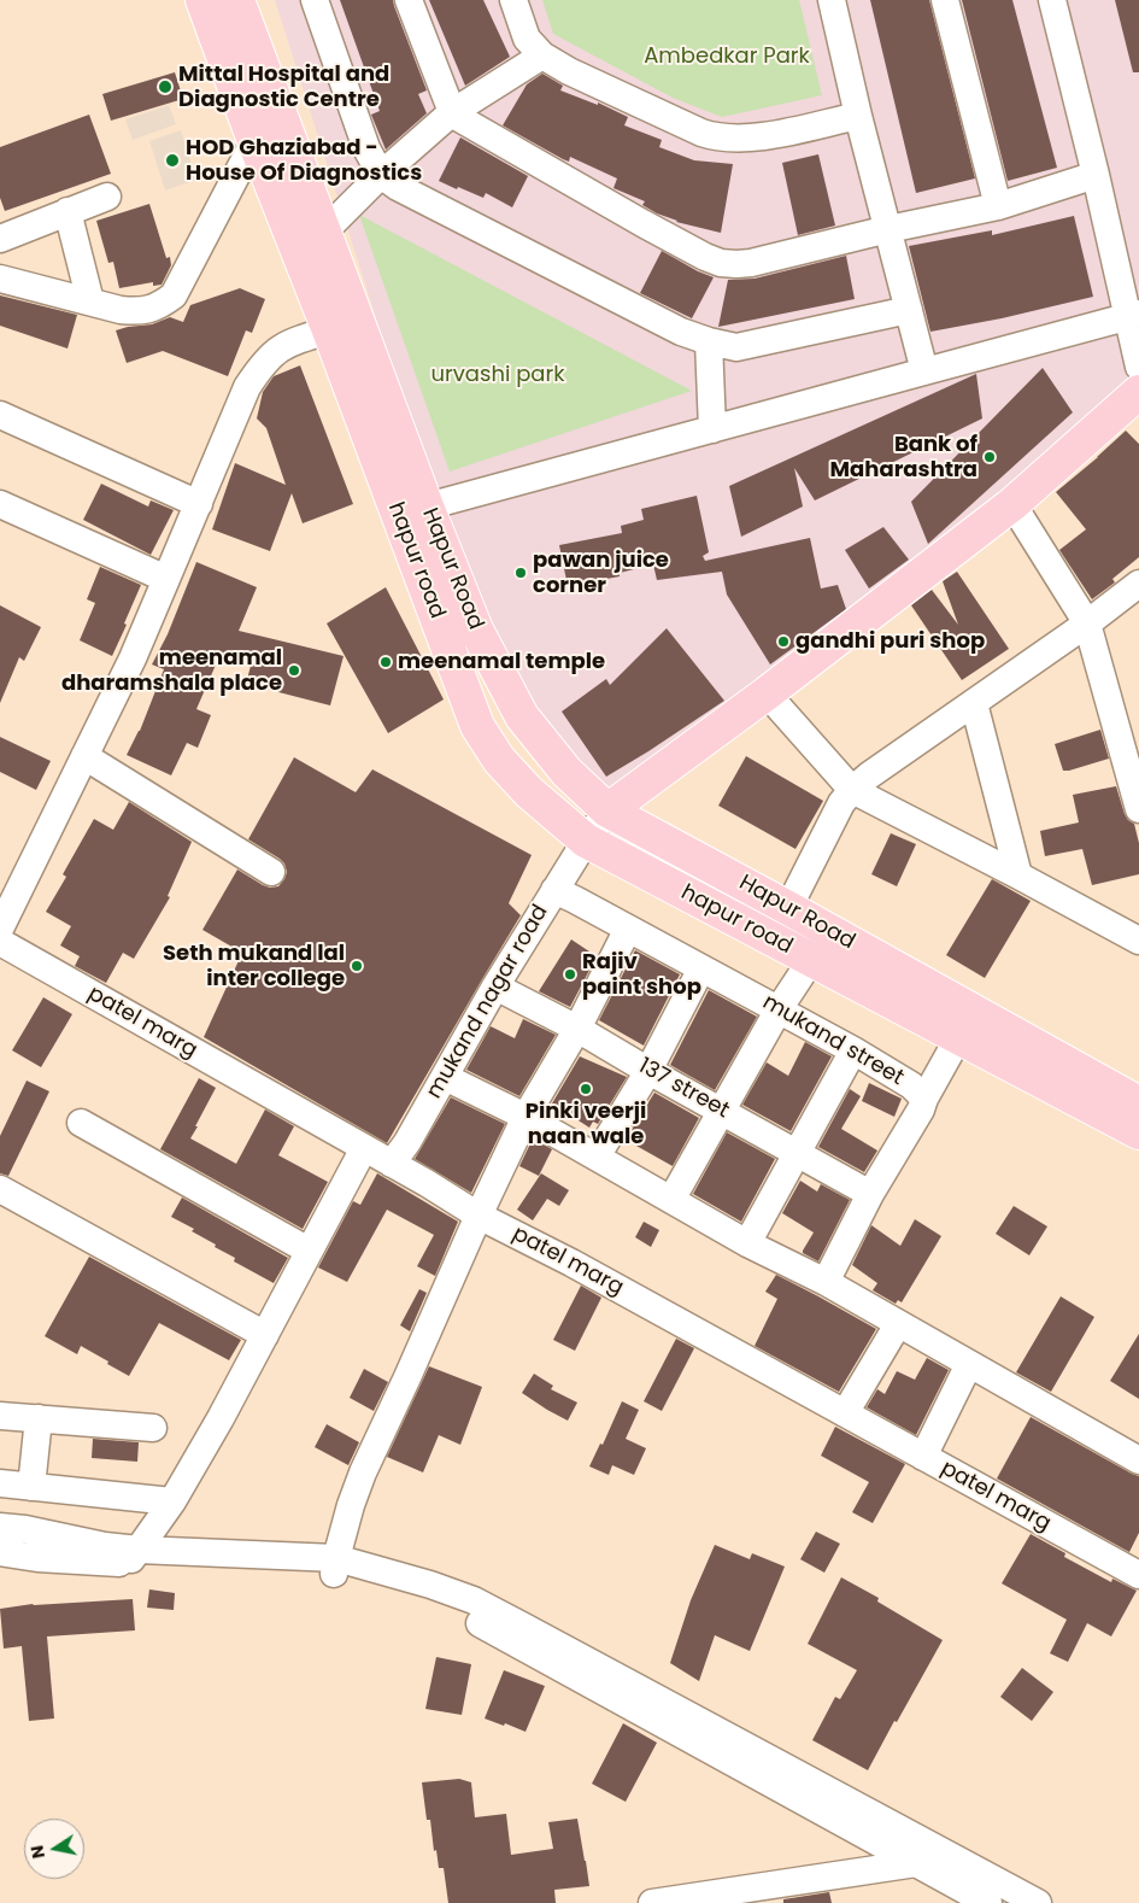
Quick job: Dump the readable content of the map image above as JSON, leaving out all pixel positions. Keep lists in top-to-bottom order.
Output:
{
  "streets": {
    "main road": ["hapur road", "Hapur Road"],
    "street": [
      "mukand nagar road",
      "patel marg",
      "mukand street",
      "137 street"
    ]
  },
  "crossings": [
    ["hapur road", "mukand nagar road"],
    ["Hapur Road", "mukand nagar road"],
    ["mukand nagar road", "patel marg"],
    ["mukand nagar road", "mukand street"],
    ["mukand nagar road", "137 street"],
    ["mukand street", "137 street"]
  ],
  "parks": ["Ambedkar Park", "urvashi park"],
  "places": [
    "Mittal Hospital and Diagnostic Centre",
    "HOD Ghaziabad - House Of Diagnostics",
    "Bank of Maharashtra",
    "pawan juice corner",
    "gandhi puri shop",
    "meenamal temple",
    "meenamal dharamshala place",
    "Seth mukand lal inter college",
    "Rajiv paint shop",
    "Pinki veerji naan wale"
  ],
  "north": "left"
}
